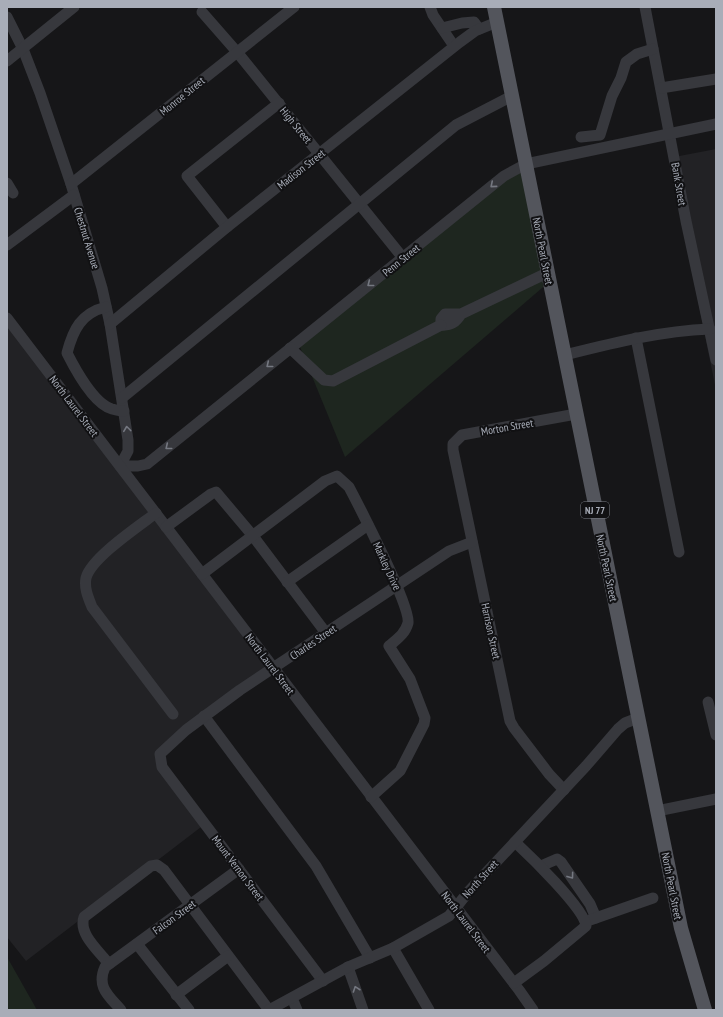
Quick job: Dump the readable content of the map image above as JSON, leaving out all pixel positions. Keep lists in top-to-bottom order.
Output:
{
  "streets": {
    "main road": ["North Pearl Street", "NJ 77"],
    "street": [
      "Monroe Street",
      "High Street",
      "Madison Street",
      "Bank Street",
      "Chestnut Avenue",
      "Penn Street",
      "North Laurel Street",
      "Morton Street",
      "Markley Drive",
      "Harrison Street",
      "Charles Street",
      "Mount Vernon Street",
      "North Street",
      "Falcon Street"
    ]
  },
  "crossings": [
    ["Monroe Street", "High Street"],
    ["Monroe Street", "Chestnut Avenue"],
    ["High Street", "Madison Street"],
    ["High Street", "Penn Street"],
    ["Madison Street", "Chestnut Avenue"],
    ["Madison Street", "North Pearl Street"],
    ["Bank Street", "Penn Street"],
    ["Chestnut Avenue", "Penn Street"],
    ["Chestnut Avenue", "North Laurel Street"],
    ["North Pearl Street", "Penn Street"],
    ["North Pearl Street", "Morton Street"],
    ["North Pearl Street", "North Street"],
    ["Penn Street", "North Laurel Street"],
    ["North Laurel Street", "Markley Drive"],
    ["North Laurel Street", "Charles Street"],
    ["North Laurel Street", "North Street"],
    ["Morton Street", "Harrison Street"],
    ["Markley Drive", "Charles Street"],
    ["Harrison Street", "Charles Street"],
    ["Harrison Street", "North Street"],
    ["Charles Street", "Mount Vernon Street"],
    ["Mount Vernon Street", "North Street"],
    ["Mount Vernon Street", "Falcon Street"]
  ]
}
